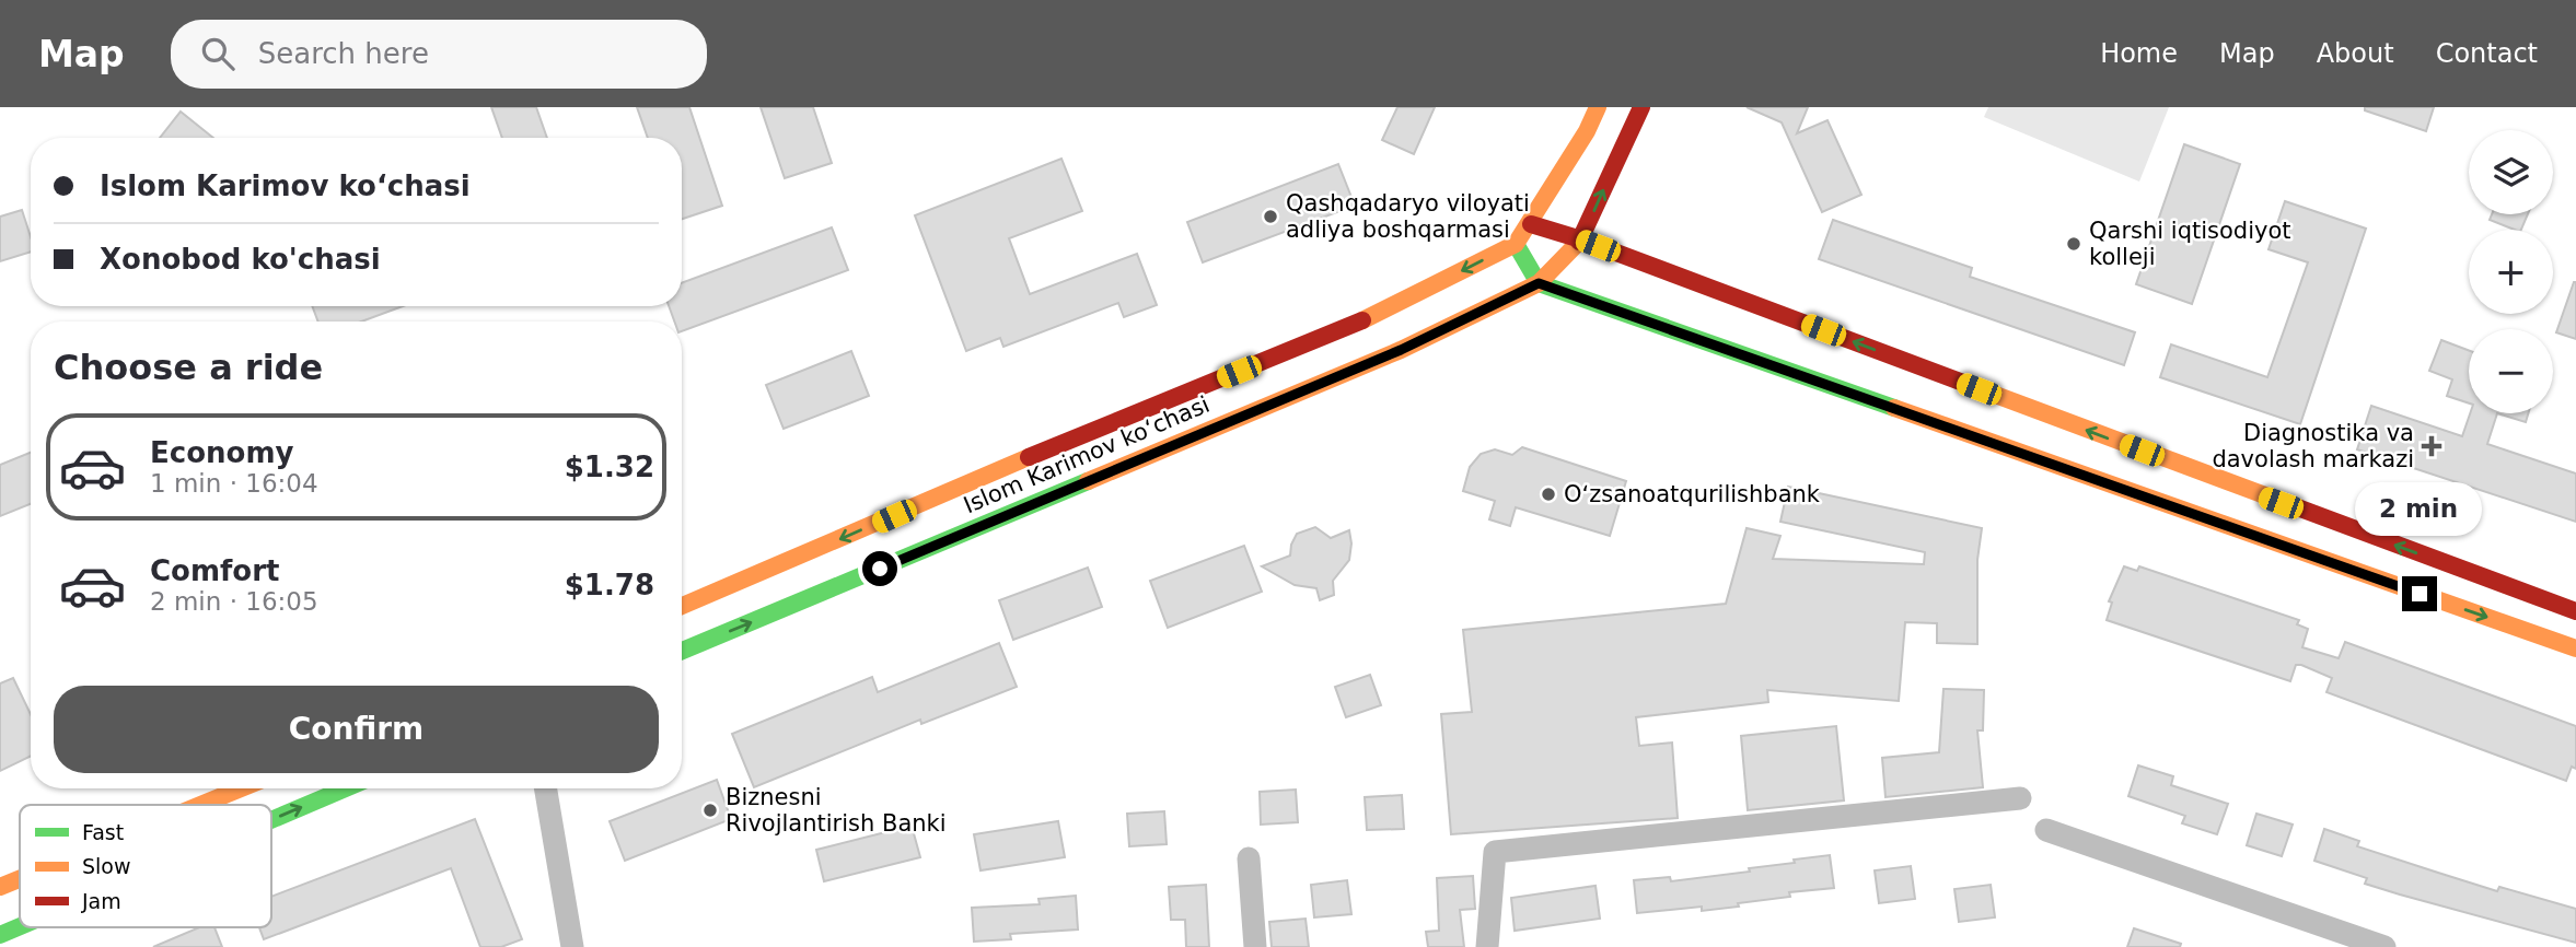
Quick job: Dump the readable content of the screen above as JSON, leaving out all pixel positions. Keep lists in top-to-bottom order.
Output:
{
  "streets": {
    "main road": ["Islom Karimov ko‘chasi"]
  },
  "places": {
    "other": [
      "Qashqadaryo viloyati adliya boshqarmasi",
      "Qarshi iqtisodiyot kolleji",
      "Oʻzsanoatqurilishbank",
      "Biznesni Rivojlantirish Banki"
    ],
    "health": ["Diagnostika va davolash markazi"]
  },
  "legend": ["Fast", "Slow", "Jam"],
  "page": {
    "header": "Map",
    "search": "Search here",
    "nav": [
      "Home",
      "Map",
      "About",
      "Contact"
    ],
    "map_buttons": ["+", "−"],
    "banner": ["Islom Karimov ko‘chasi", "Xonobod ko'chasi"],
    "heading": "Choose a ride",
    "list": [
      {
        "name": "Economy",
        "note": "1 min · 16:04",
        "value": "$1.32"
      },
      {
        "name": "Comfort",
        "note": "2 min · 16:05",
        "value": "$1.78"
      }
    ],
    "bubble": "2 min",
    "buttons": "Confirm"
  }
}
